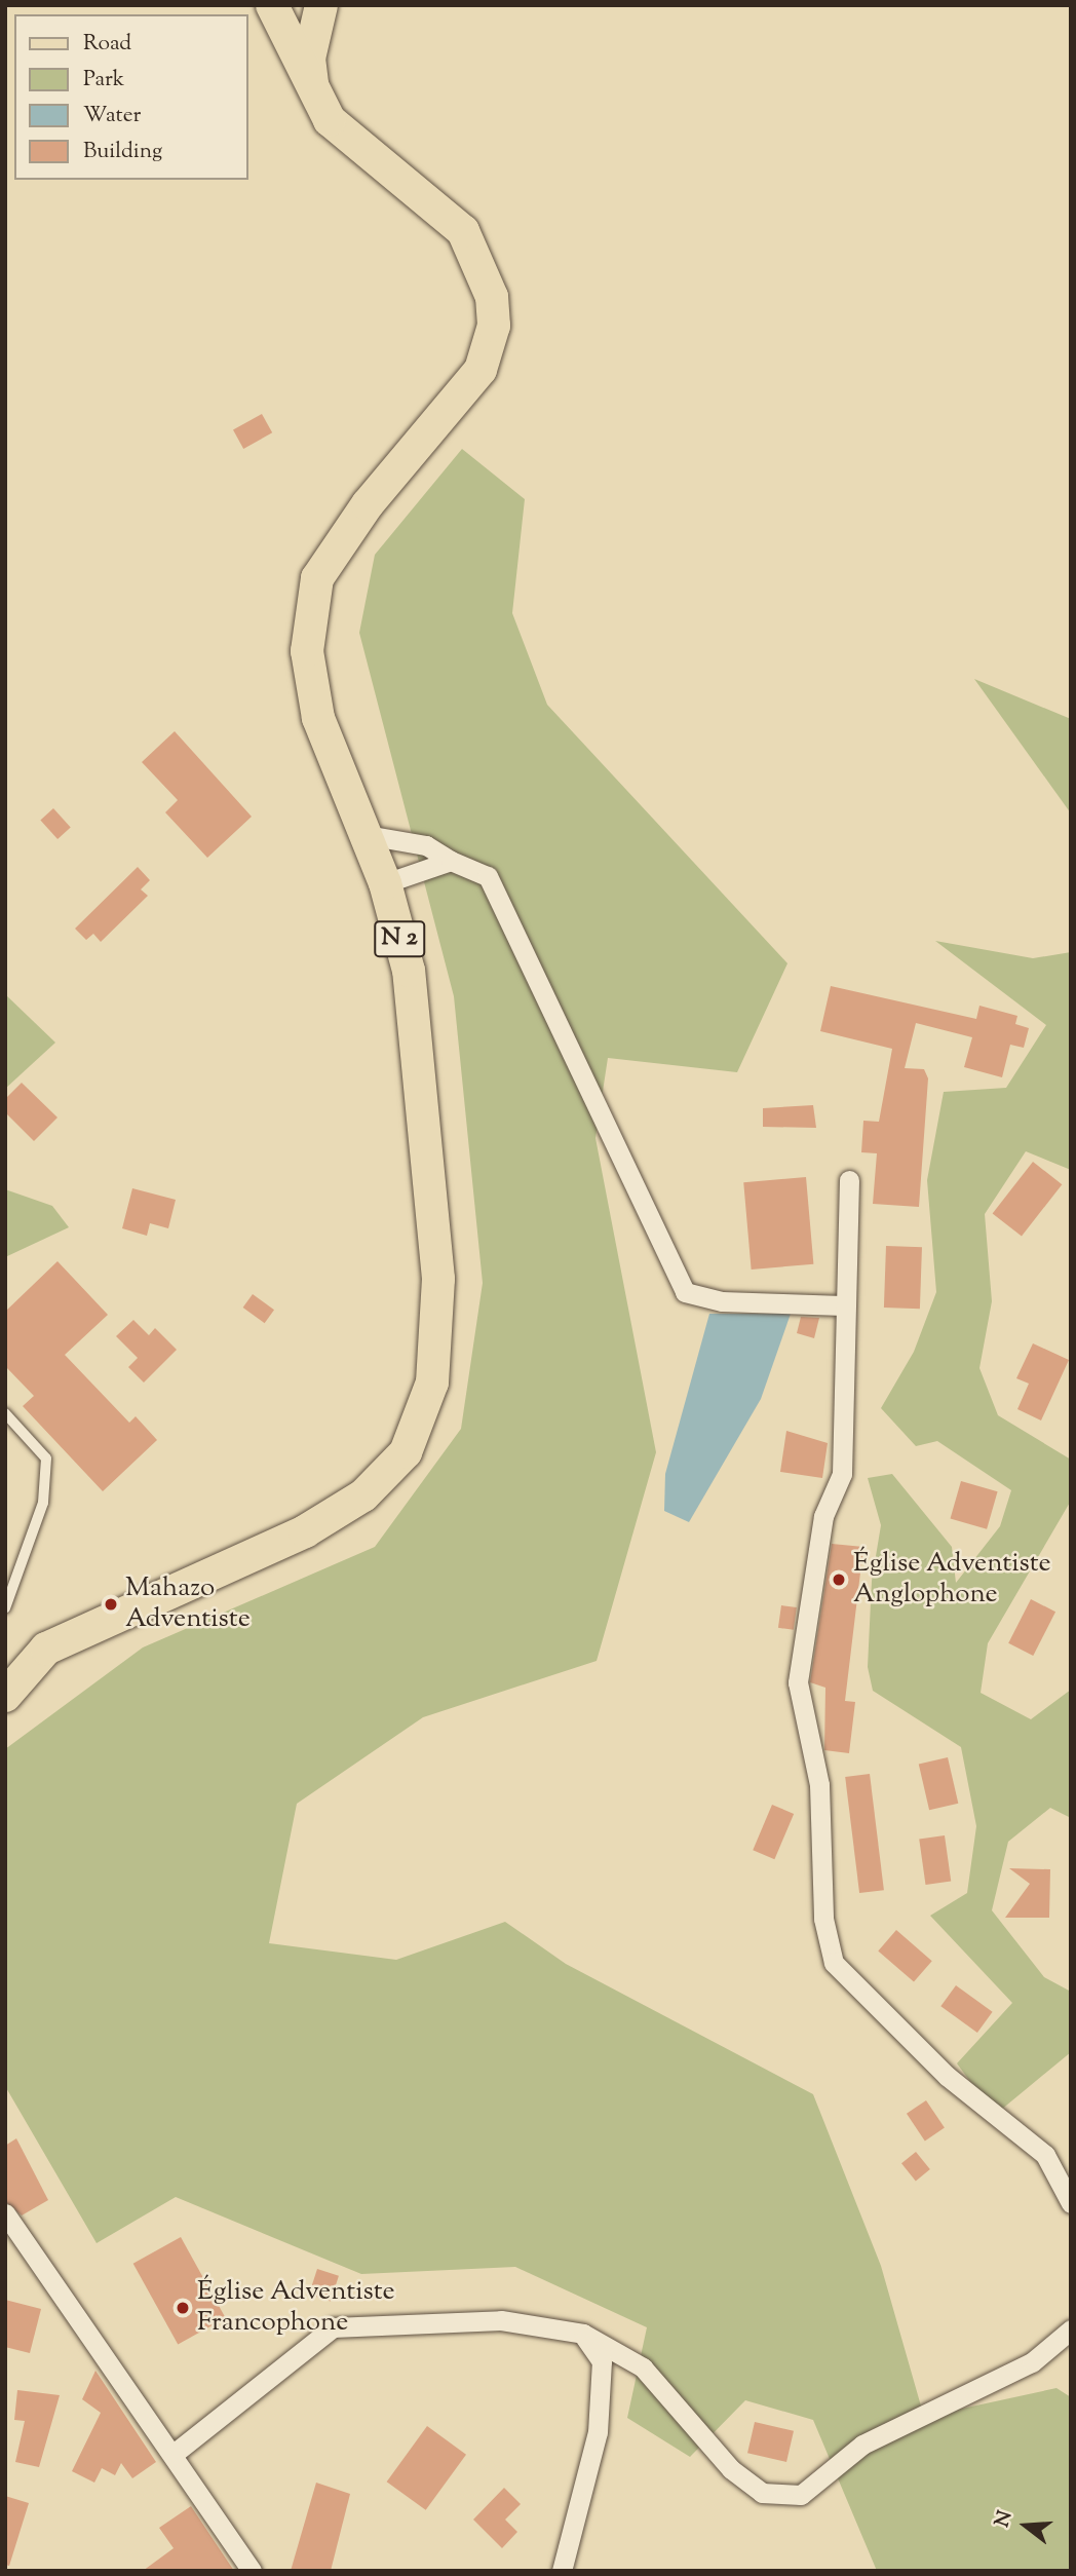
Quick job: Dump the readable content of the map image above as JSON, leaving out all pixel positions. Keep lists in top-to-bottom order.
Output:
{
  "streets": {
    "main road": ["N 2"]
  },
  "places": ["Église Adventiste Anglophone", "Mahazo Adventiste", "Église Adventiste Francophone"],
  "legend": [
    "Road",
    "Park",
    "Water",
    "Building"
  ],
  "north": "left"
}
